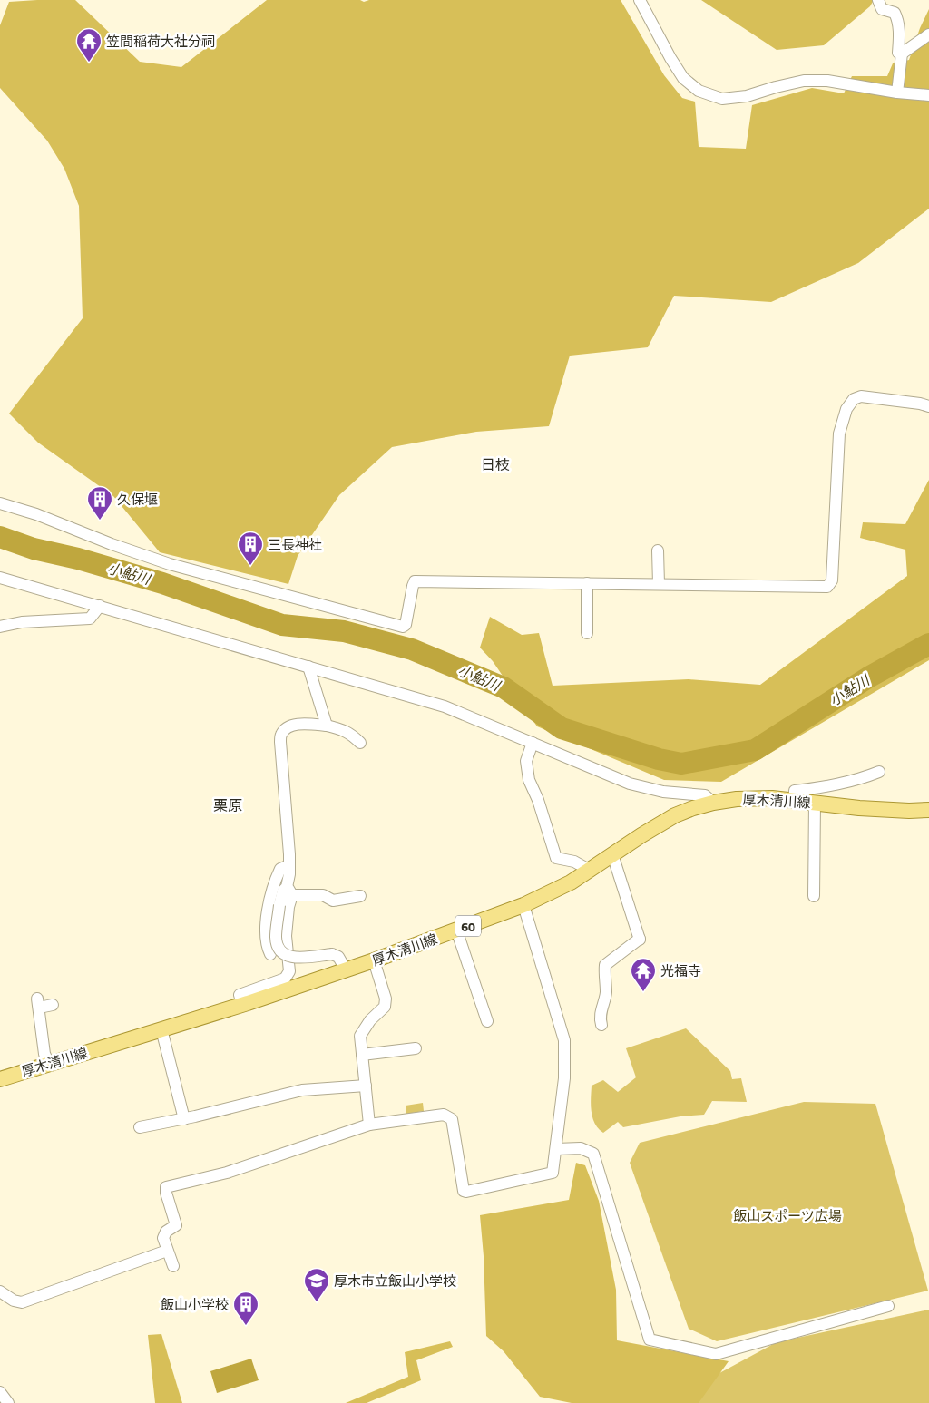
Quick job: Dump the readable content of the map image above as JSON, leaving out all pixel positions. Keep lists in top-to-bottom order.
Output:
{
  "streets": {
    "main road": ["厚木清川線", "60"]
  },
  "districts": ["日枝", "栗原"],
  "water": ["小鮎川"],
  "parks": ["飯山スポーツ広場"],
  "places": {
    "temple": ["笠間稲荷大社分祠", "光福寺"],
    "building": ["久保堰", "三長神社", "飯山小学校"],
    "school or university": ["厚木市立飯山小学校"]
  }
}
